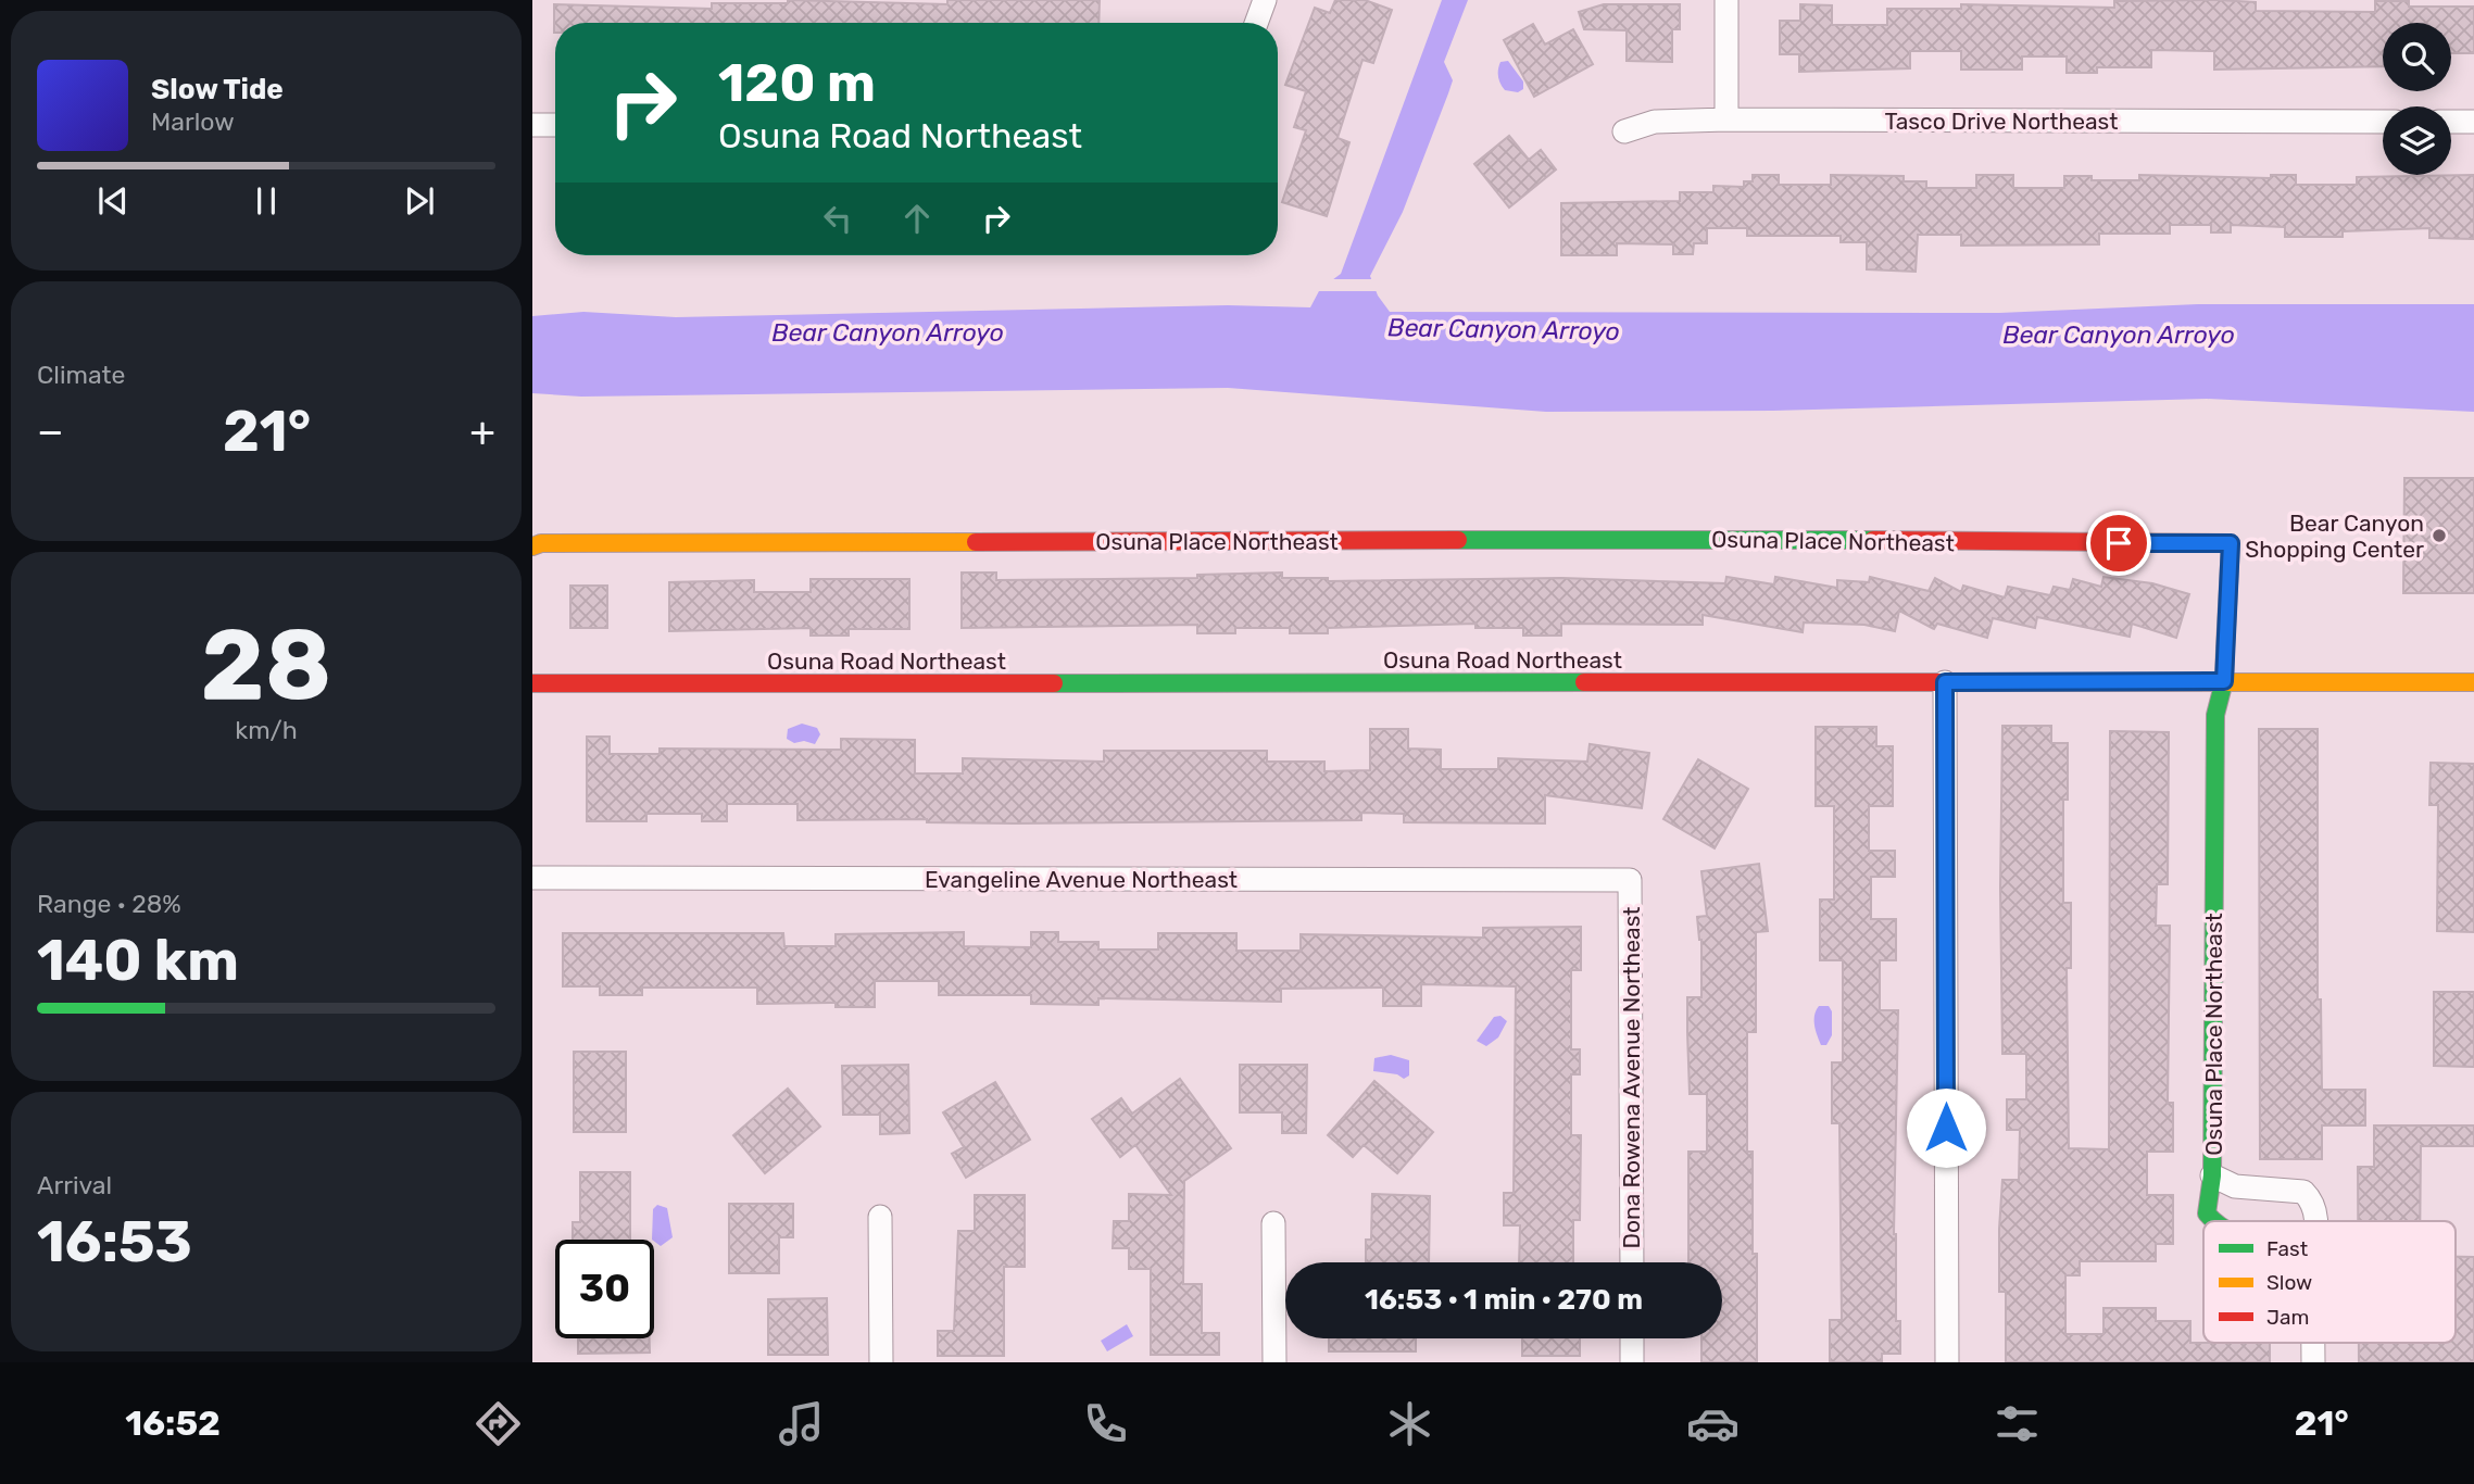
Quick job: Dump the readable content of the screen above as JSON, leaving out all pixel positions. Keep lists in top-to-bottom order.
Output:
{
  "streets": {
    "street": [
      "Tasco Drive Northeast",
      "Osuna Place Northeast",
      "Osuna Road Northeast",
      "Evangeline Avenue Northeast",
      "Dona Rowena Avenue Northeast"
    ]
  },
  "crossings": [
    ["Osuna Place Northeast", "Osuna Road Northeast"],
    ["Evangeline Avenue Northeast", "Dona Rowena Avenue Northeast"]
  ],
  "water": ["Bear Canyon Arroyo"],
  "places": ["Bear Canyon Shopping Center"],
  "legend": ["Fast", "Slow", "Jam"],
  "page": {
    "turn": ["120 m", "Osuna Road Northeast"],
    "song": ["Slow Tide", "Marlow"],
    "tile": [
      "Climate",
      ["28", "km/h"],
      ["Range · 28%", "140 km"],
      ["Arrival", "16:53"]
    ],
    "heat": ["−", "21°", "+"],
    "limit": "30",
    "trip": "16:53 · 1 min · 270 m",
    "tabs": ["16:52", "21°"]
  }
}
